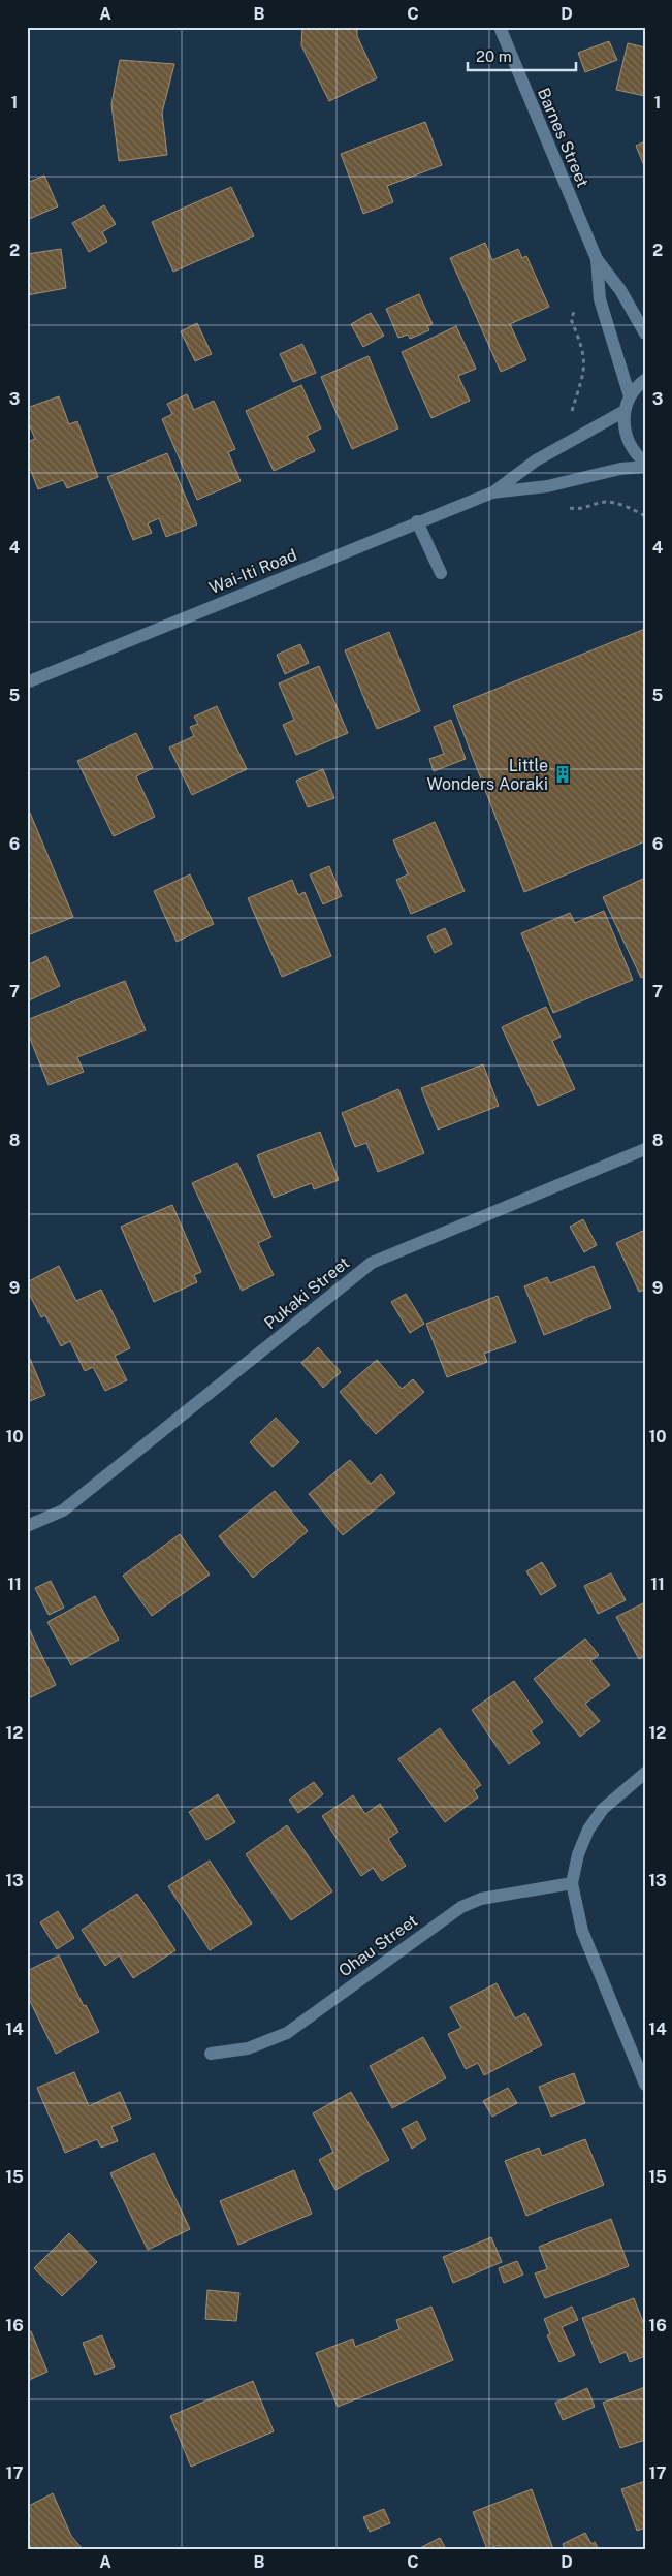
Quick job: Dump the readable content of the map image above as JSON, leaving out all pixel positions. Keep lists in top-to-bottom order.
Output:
{
  "streets": {
    "street": [
      "Barnes Street",
      "Wai-Iti Road",
      "Pukaki Street",
      "Ohau Street"
    ]
  },
  "places": {
    "building": ["Little Wonders Aoraki"]
  },
  "scale_bar": "20 m",
  "grid": {
    "columns": [
      "A",
      "B",
      "C",
      "D"
    ],
    "rows": [
      "1",
      "2",
      "3",
      "4",
      "5",
      "6",
      "7",
      "8",
      "9",
      "10",
      "11",
      "12",
      "13",
      "14",
      "15",
      "16",
      "17"
    ]
  }
}
